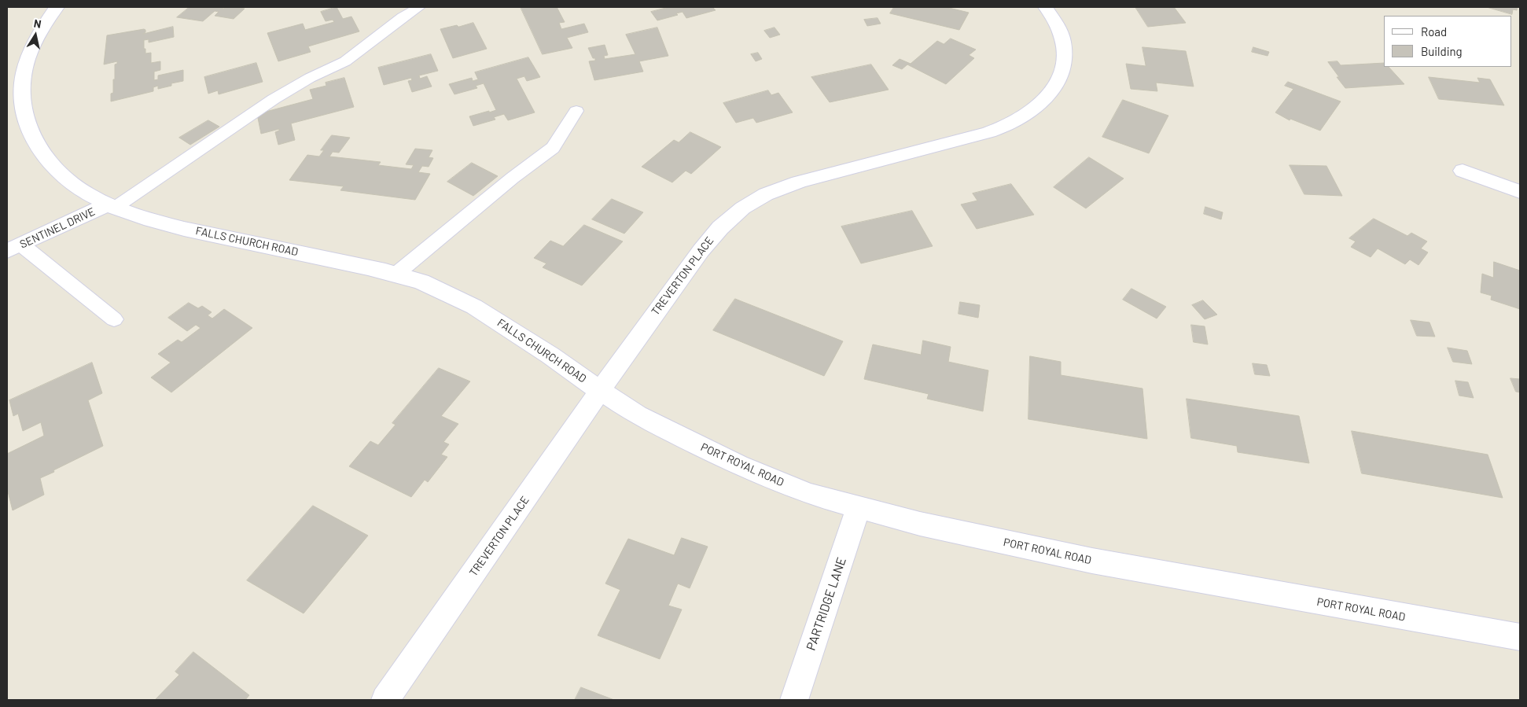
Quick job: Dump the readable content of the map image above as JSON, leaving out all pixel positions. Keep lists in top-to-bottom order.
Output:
{
  "streets": {
    "street": [
      "SENTINEL DRIVE",
      "FALLS CHURCH ROAD",
      "TREVERTON PLACE",
      "PORT ROYAL ROAD",
      "PARTRIDGE LANE"
    ]
  },
  "crossings": [
    ["SENTINEL DRIVE", "FALLS CHURCH ROAD"],
    ["FALLS CHURCH ROAD", "TREVERTON PLACE"],
    ["FALLS CHURCH ROAD", "PORT ROYAL ROAD"],
    ["TREVERTON PLACE", "PORT ROYAL ROAD"],
    ["PORT ROYAL ROAD", "PARTRIDGE LANE"]
  ],
  "legend": ["Road", "Building"],
  "north": "top"
}
